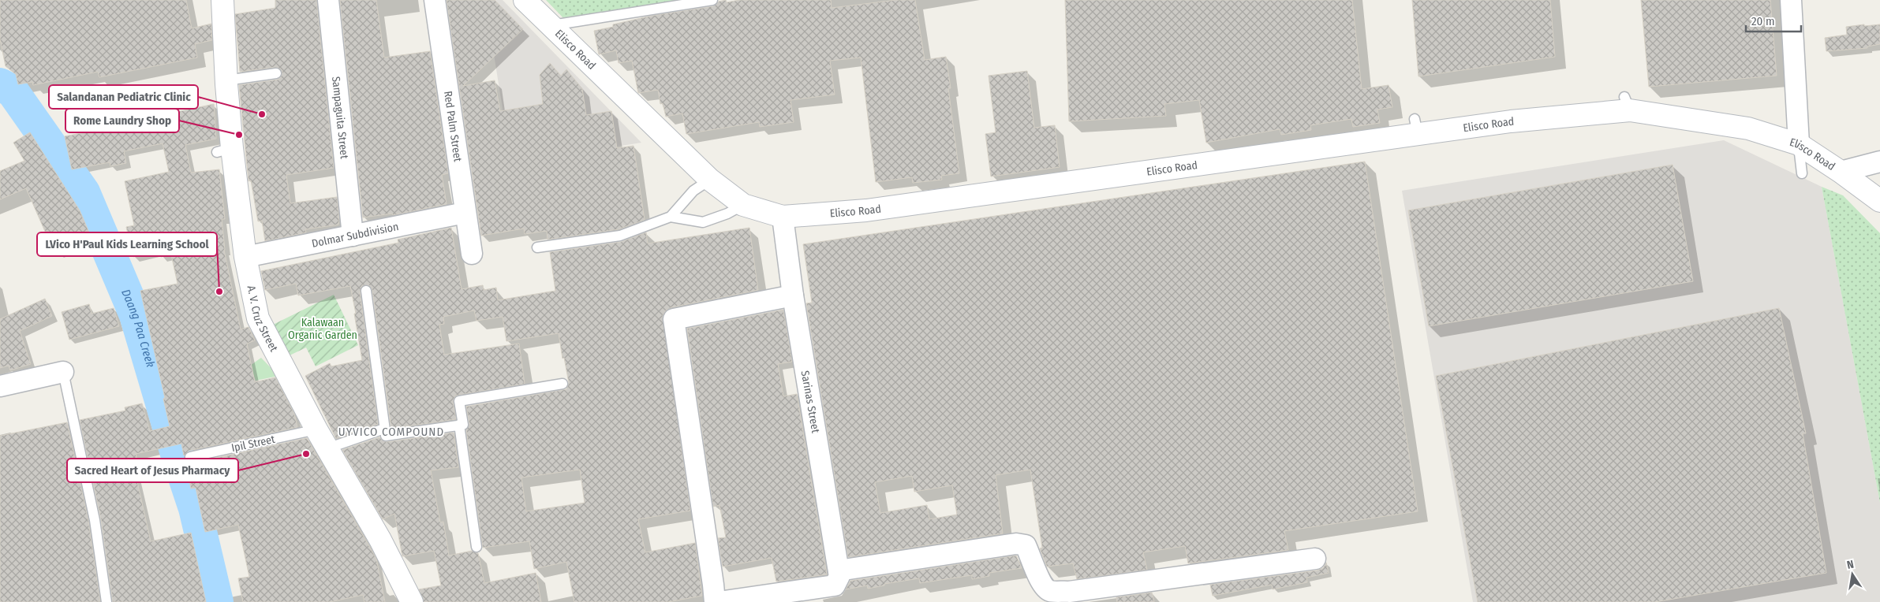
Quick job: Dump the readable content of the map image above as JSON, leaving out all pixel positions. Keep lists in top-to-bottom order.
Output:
{
  "streets": {
    "main road": ["Elisco Road", "A. V. Cruz Street"],
    "street": [
      "Sampaguita Street",
      "Red Palm Street",
      "Dolmar Subdivision",
      "Sarinas Street"
    ],
    "lane": ["Ipil Street"]
  },
  "crossings": [
    ["Elisco Road", "Sarinas Street"],
    ["Sampaguita Street", "Dolmar Subdivision"],
    ["Red Palm Street", "Dolmar Subdivision"],
    ["Dolmar Subdivision", "A. V. Cruz Street"],
    ["A. V. Cruz Street", "Ipil Street"]
  ],
  "districts": ["UYVICO COMPOUND"],
  "water": ["Daang Paa Creek"],
  "parks": ["Kalawaan Organic Garden"],
  "places": [
    "Salandanan Pediatric Clinic",
    "Rome Laundry Shop",
    "LVico H'Paul Kids Learning School",
    "Sacred Heart of Jesus Pharmacy"
  ],
  "scale_bar": "20 m",
  "north": "top"
}
